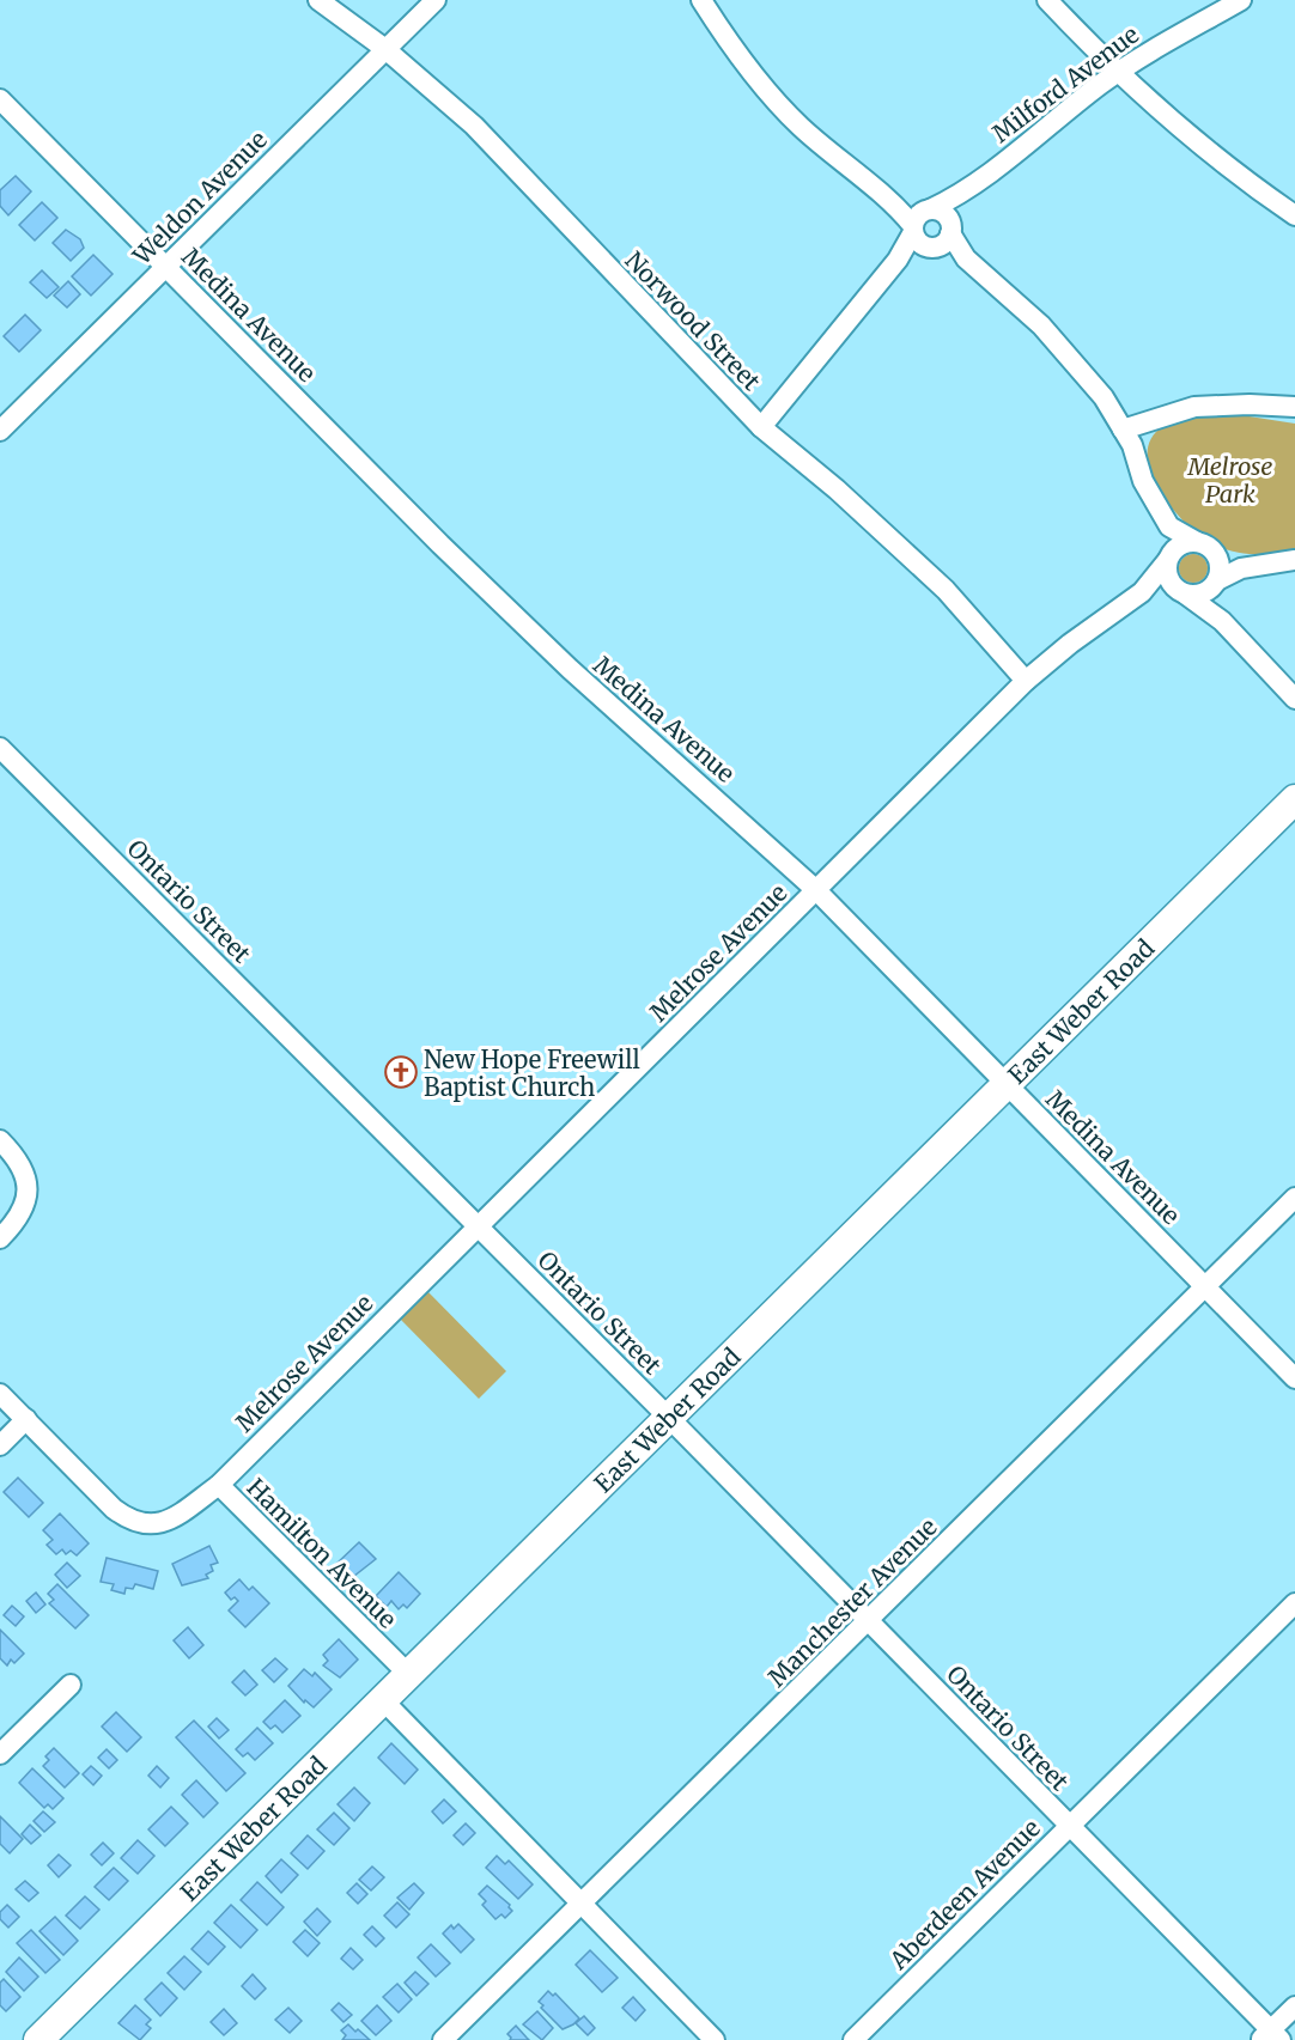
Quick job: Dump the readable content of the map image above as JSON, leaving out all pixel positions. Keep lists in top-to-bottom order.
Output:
{
  "streets": {
    "street": [
      "Milford Avenue",
      "Weldon Avenue",
      "Medina Avenue",
      "Norwood Street",
      "Ontario Street",
      "Melrose Avenue",
      "East Weber Road",
      "Hamilton Avenue",
      "Manchester Avenue",
      "Aberdeen Avenue"
    ]
  },
  "crossings": [
    ["Milford Avenue", "Norwood Street"],
    ["Weldon Avenue", "Medina Avenue"],
    ["Weldon Avenue", "Norwood Street"],
    ["Medina Avenue", "Melrose Avenue"],
    ["Medina Avenue", "East Weber Road"],
    ["Medina Avenue", "Manchester Avenue"],
    ["Norwood Street", "Melrose Avenue"],
    ["Ontario Street", "Melrose Avenue"],
    ["Ontario Street", "East Weber Road"],
    ["Ontario Street", "Manchester Avenue"],
    ["Ontario Street", "Aberdeen Avenue"],
    ["Melrose Avenue", "Hamilton Avenue"],
    ["East Weber Road", "Hamilton Avenue"]
  ],
  "parks": ["Melrose Park"],
  "places": {
    "church": ["New Hope Freewill Baptist Church"]
  }
}
